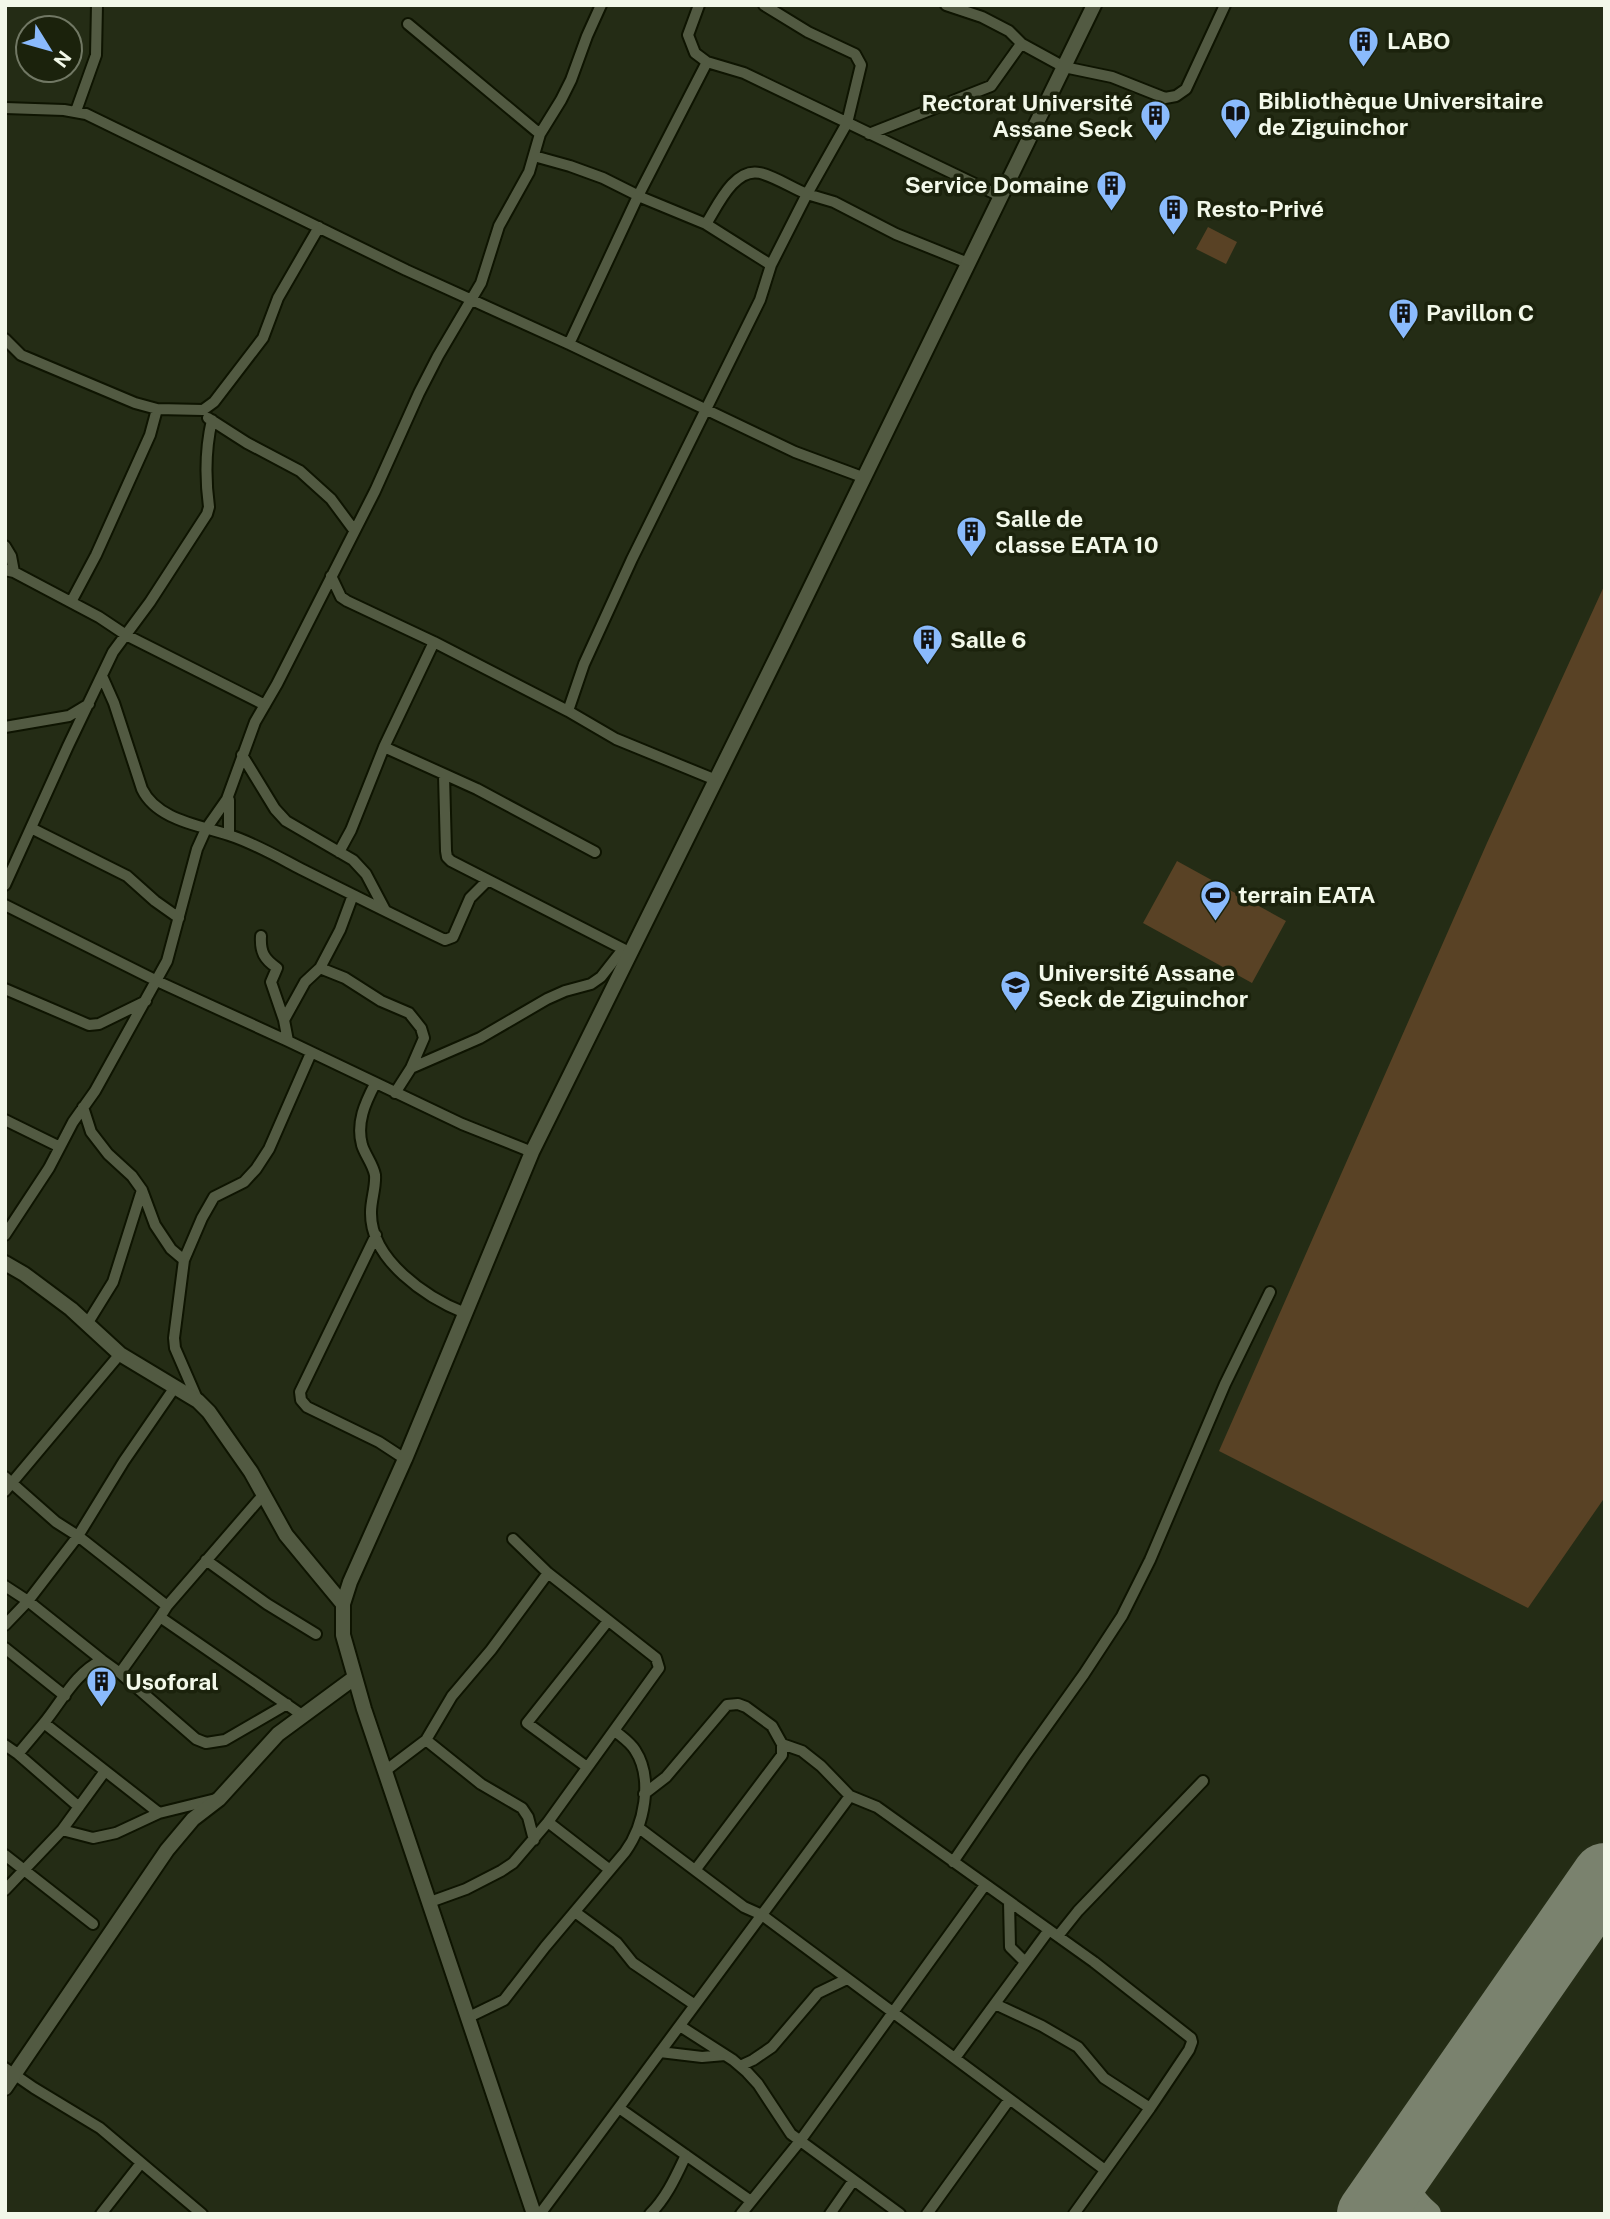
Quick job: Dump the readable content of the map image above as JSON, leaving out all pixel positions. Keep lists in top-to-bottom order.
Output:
{
  "places": {
    "building": [
      "LABO",
      "Rectorat Université Assane Seck",
      "Service Domaine",
      "Resto-Privé",
      "Pavillon C",
      "Salle de classe EATA 10",
      "Salle 6",
      "Usoforal"
    ],
    "library": ["Bibliothèque Universitaire de Ziguinchor"],
    "sports": ["terrain EATA"],
    "school or university": ["Université Assane Seck de Ziguinchor"]
  },
  "north": "bottom right"
}
